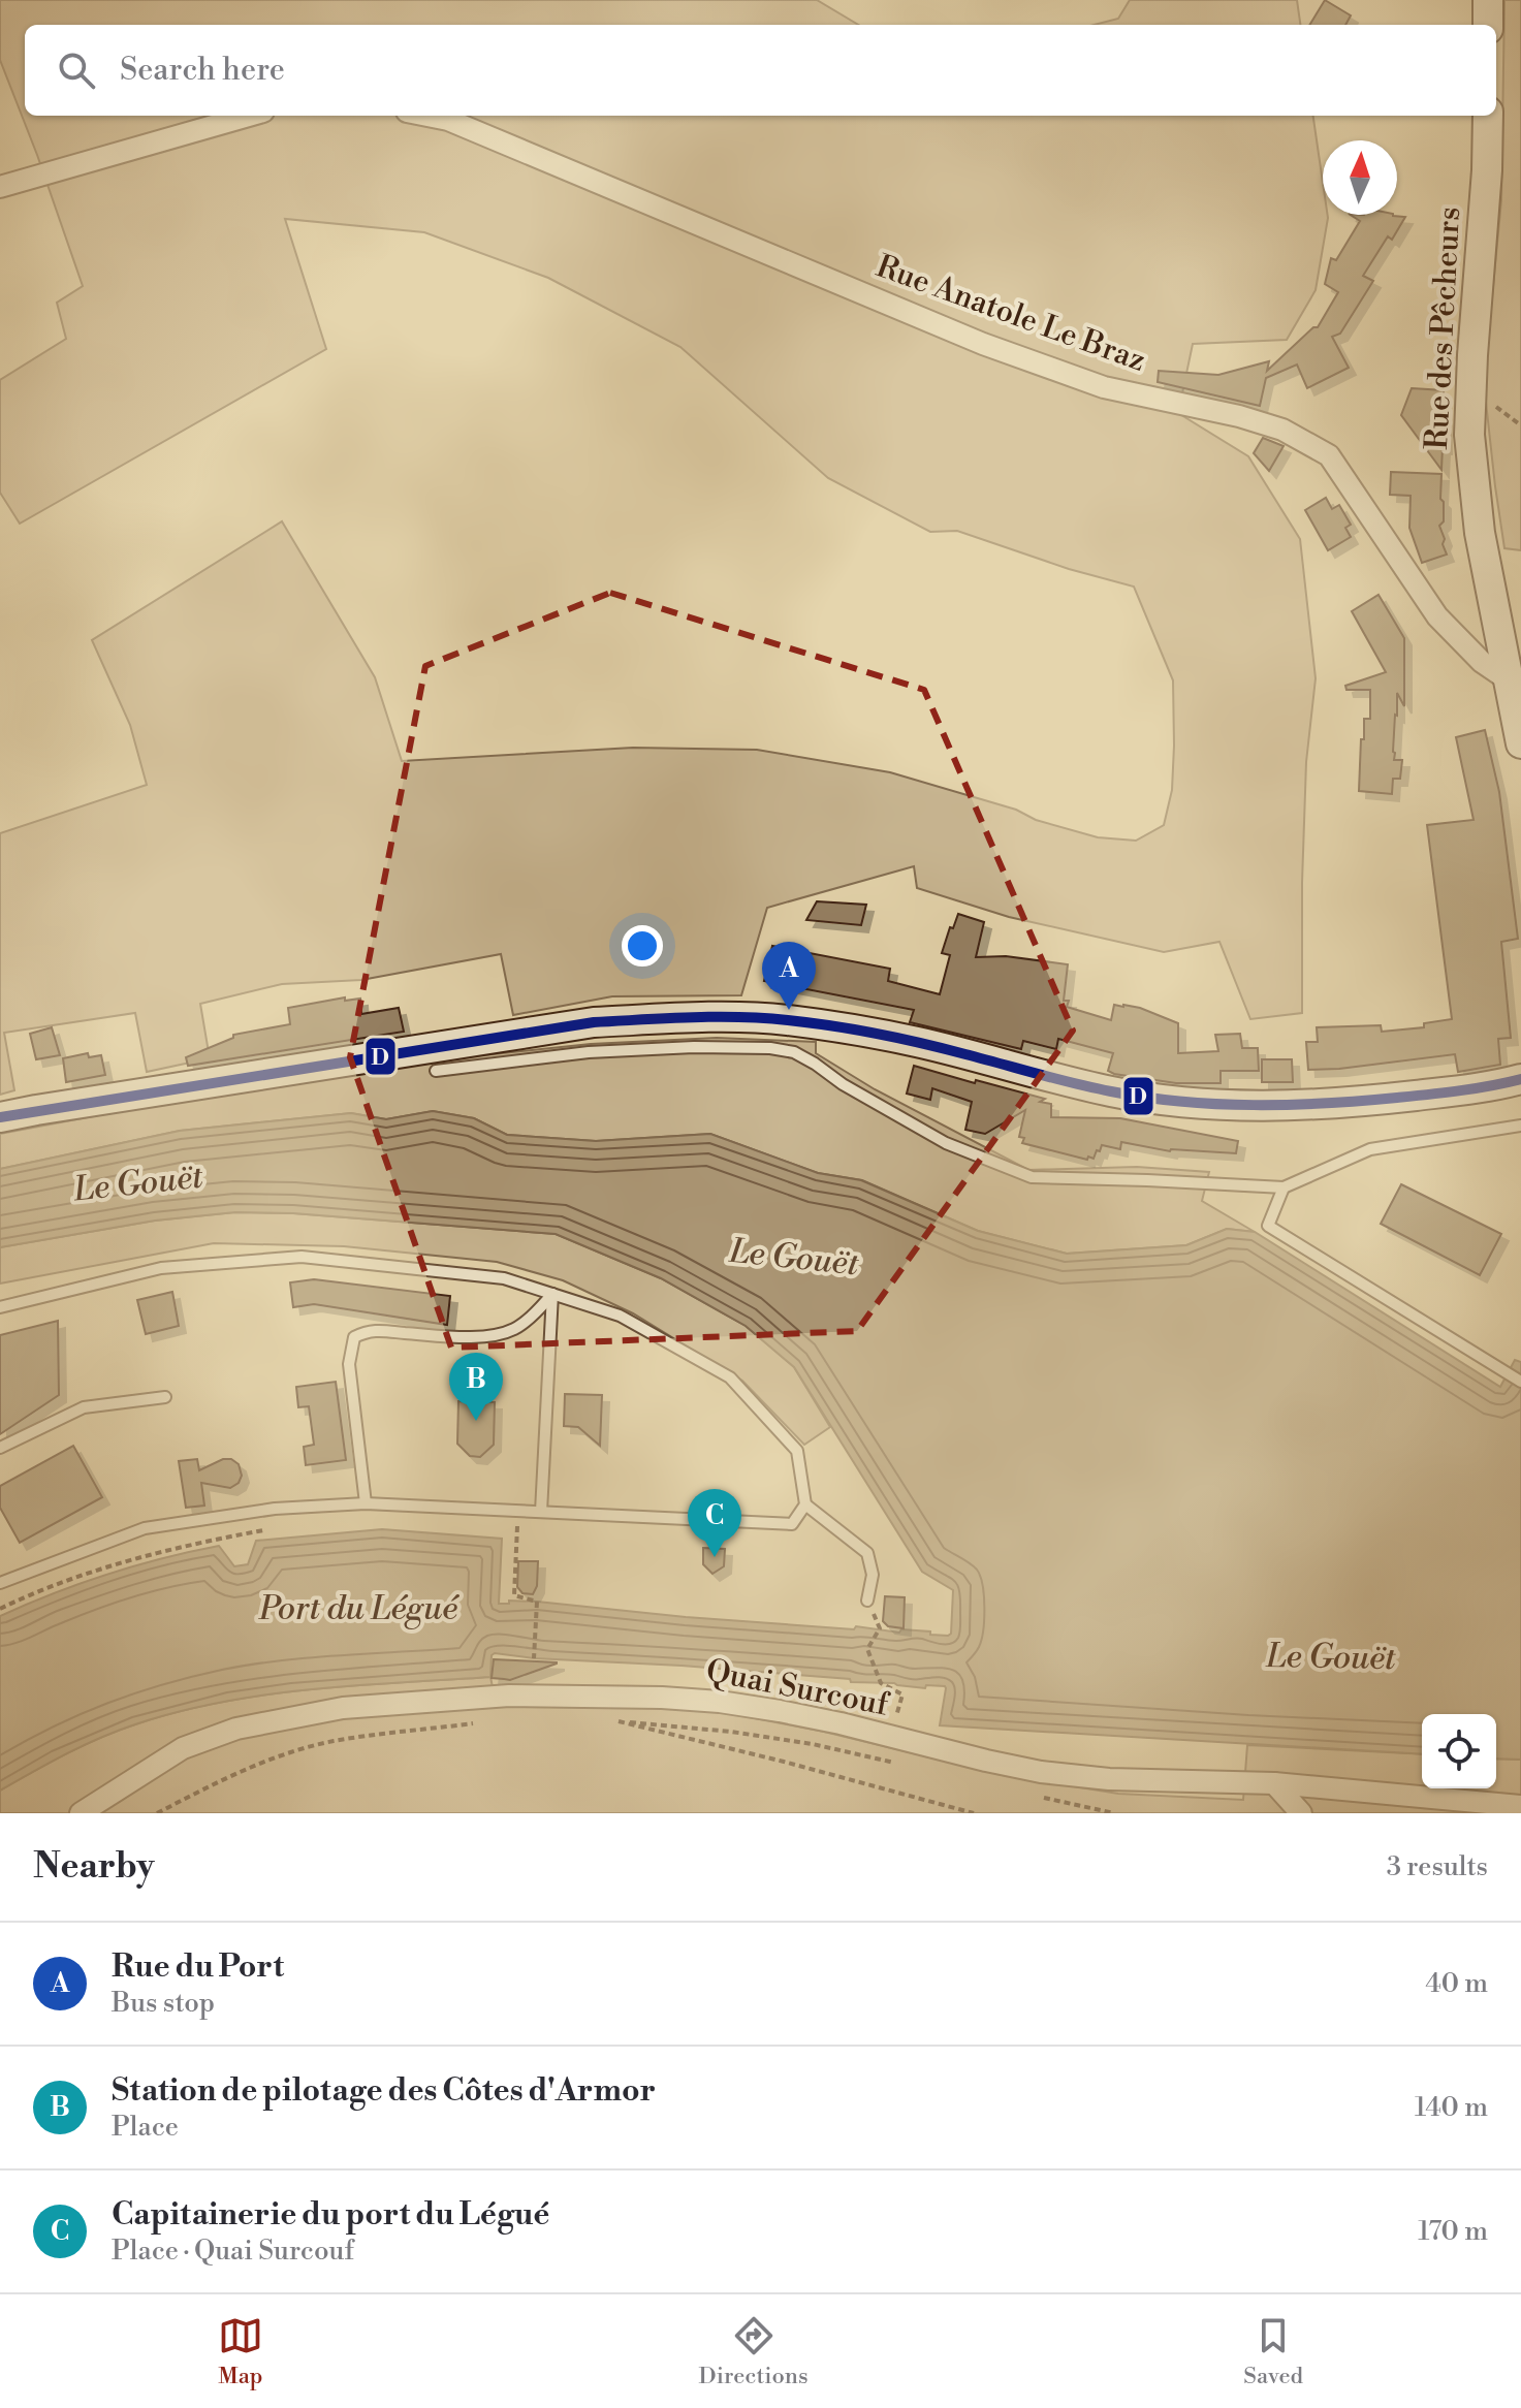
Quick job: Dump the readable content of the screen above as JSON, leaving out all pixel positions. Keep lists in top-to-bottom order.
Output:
{
  "streets": {
    "street": ["Rue Anatole Le Braz", "Rue des Pêcheurs", "Quai Surcouf"]
  },
  "crossings": [
    ["Rue Anatole Le Braz", "Rue des Pêcheurs"]
  ],
  "water": ["Le Gouët", "Port du Légué"],
  "lines": ["transit line D"],
  "north": "top",
  "page": {
    "search": "Search here",
    "pins": ["A", "B", "C"],
    "heading": ["Nearby", "3 results"],
    "list": [
      {
        "mark": "A",
        "name": "Rue du Port",
        "note": "Bus stop",
        "value": "40 m"
      },
      {
        "mark": "B",
        "name": "Station de pilotage des Côtes d'Armor",
        "note": "Place",
        "value": "140 m"
      },
      {
        "mark": "C",
        "name": "Capitainerie du port du Légué",
        "note": "Place · Quai Surcouf",
        "value": "170 m"
      }
    ],
    "nav": ["Map", "Directions", "Saved"]
  }
}
